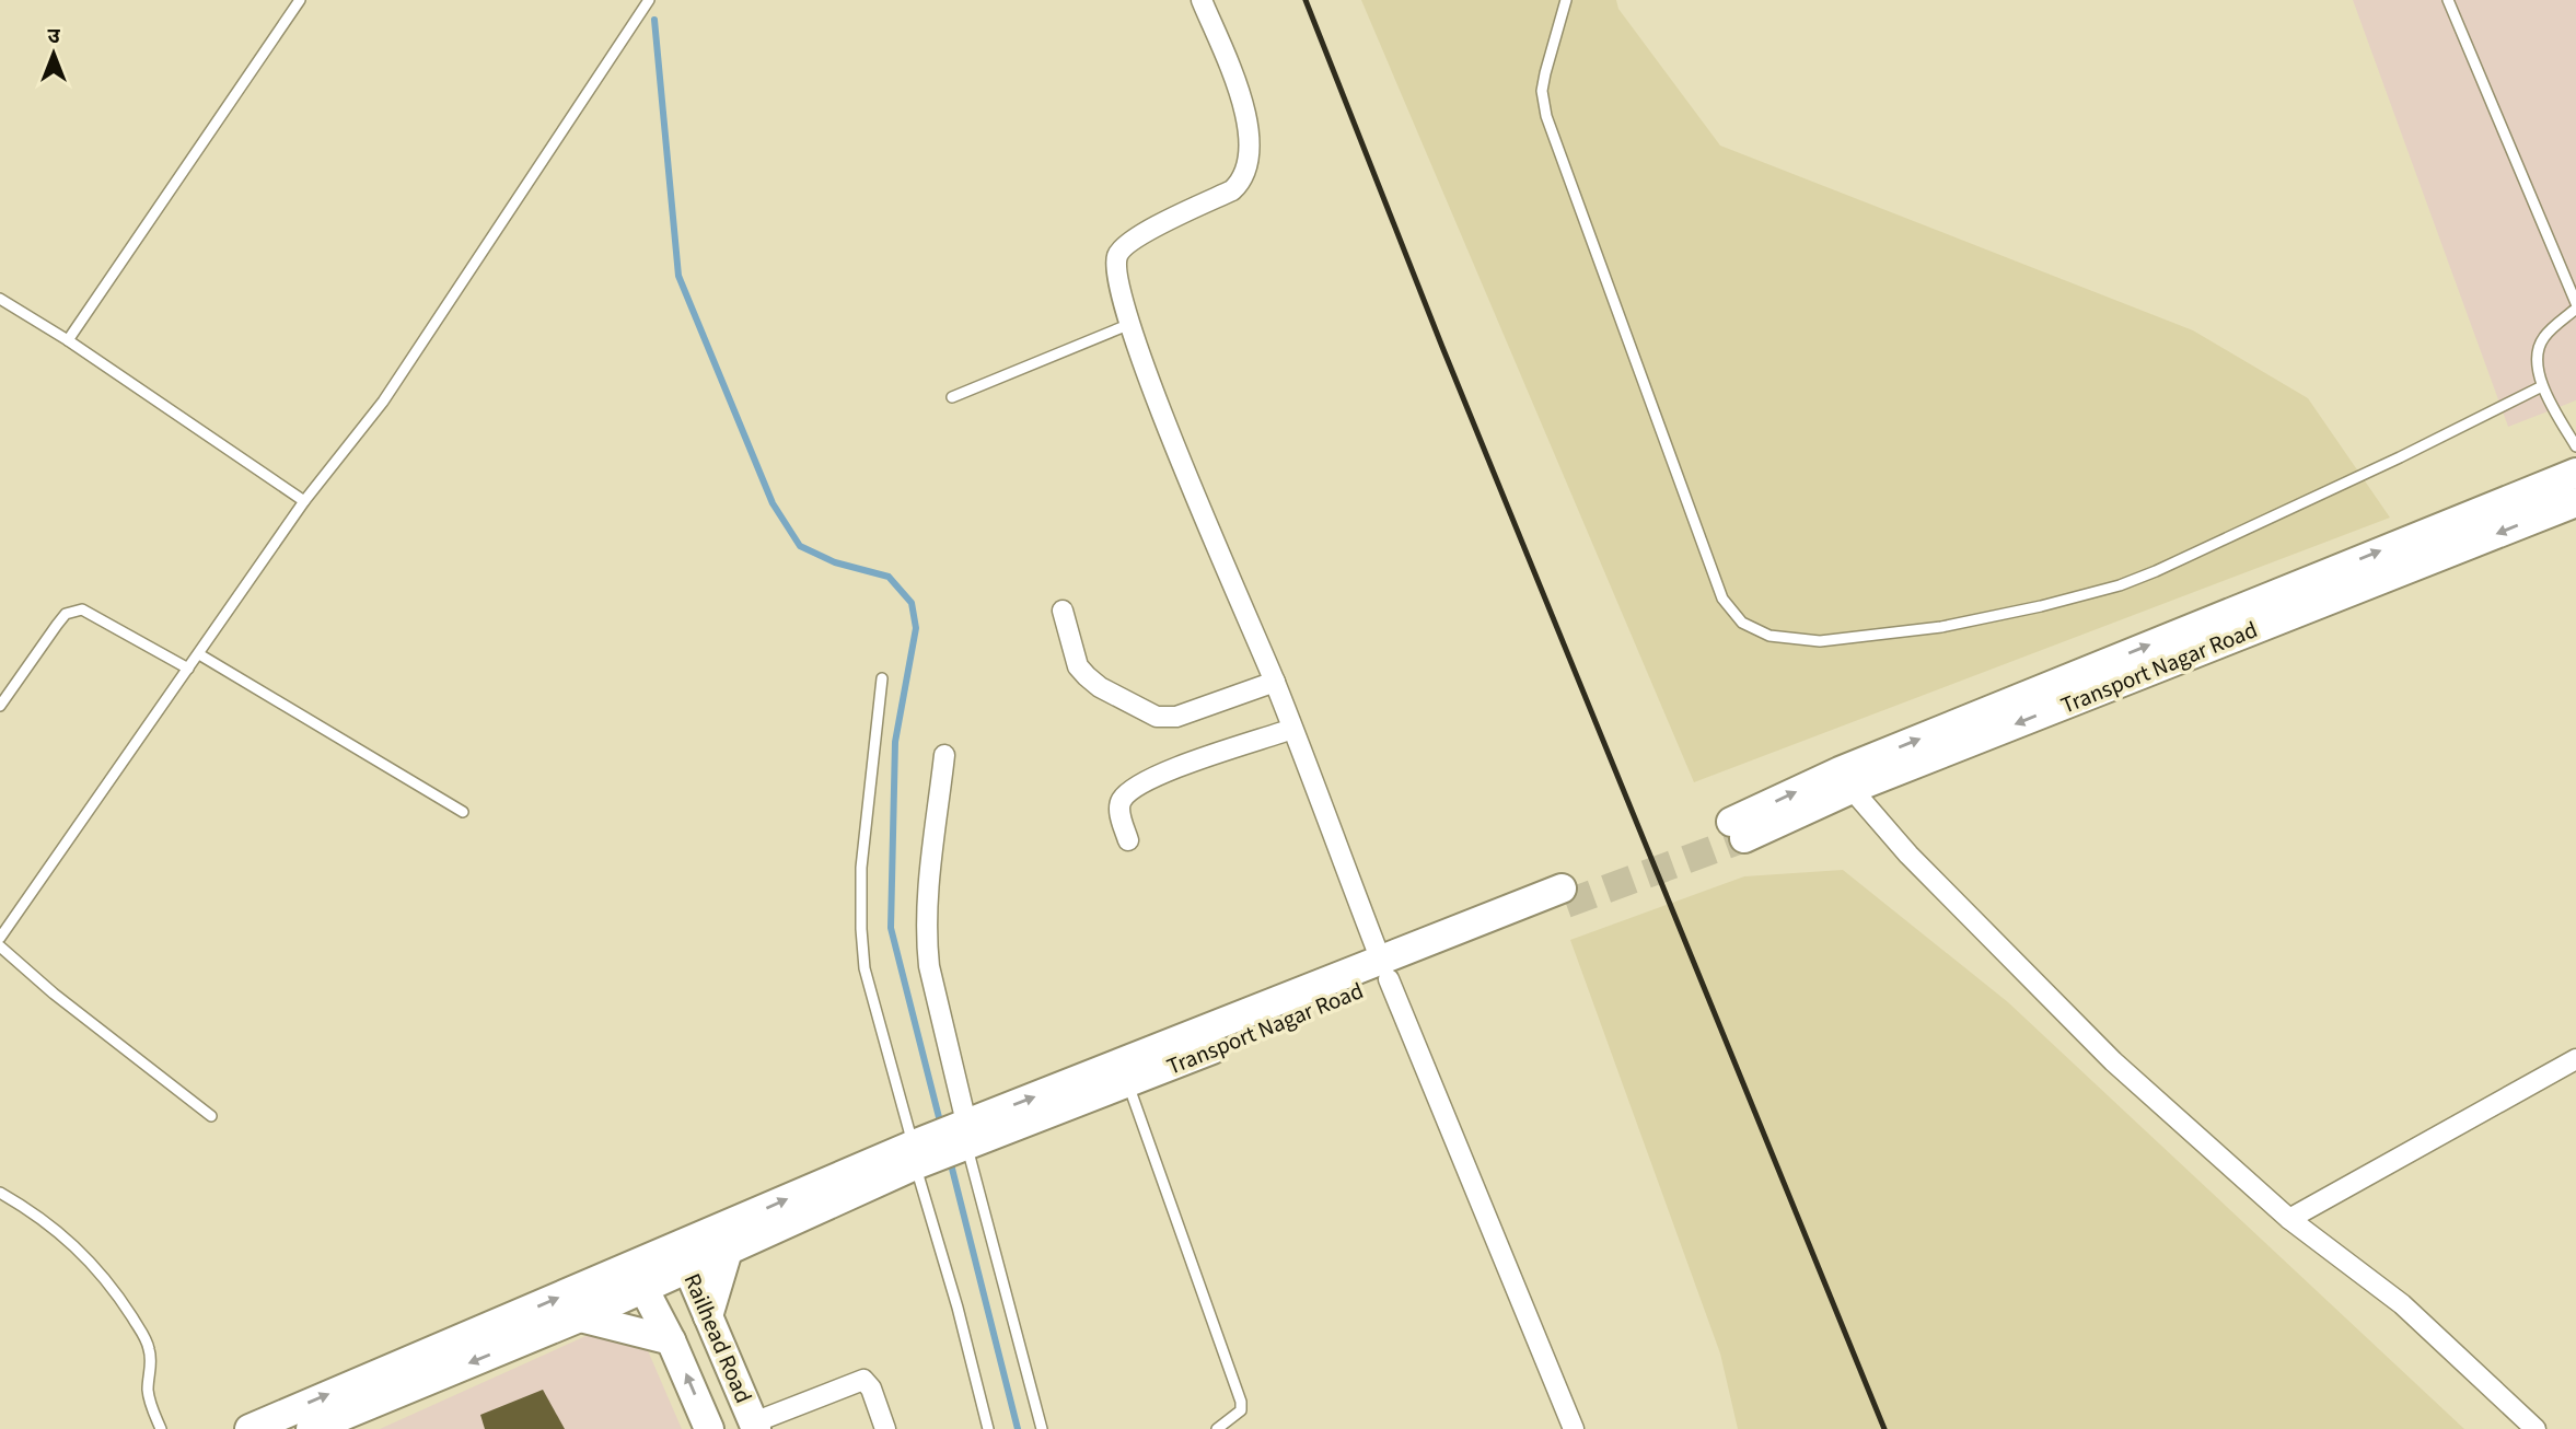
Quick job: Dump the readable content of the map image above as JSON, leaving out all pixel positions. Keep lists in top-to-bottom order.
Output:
{
  "streets": {
    "main road": ["Transport Nagar Road", "Railhead Road"]
  },
  "north": "top"
}
